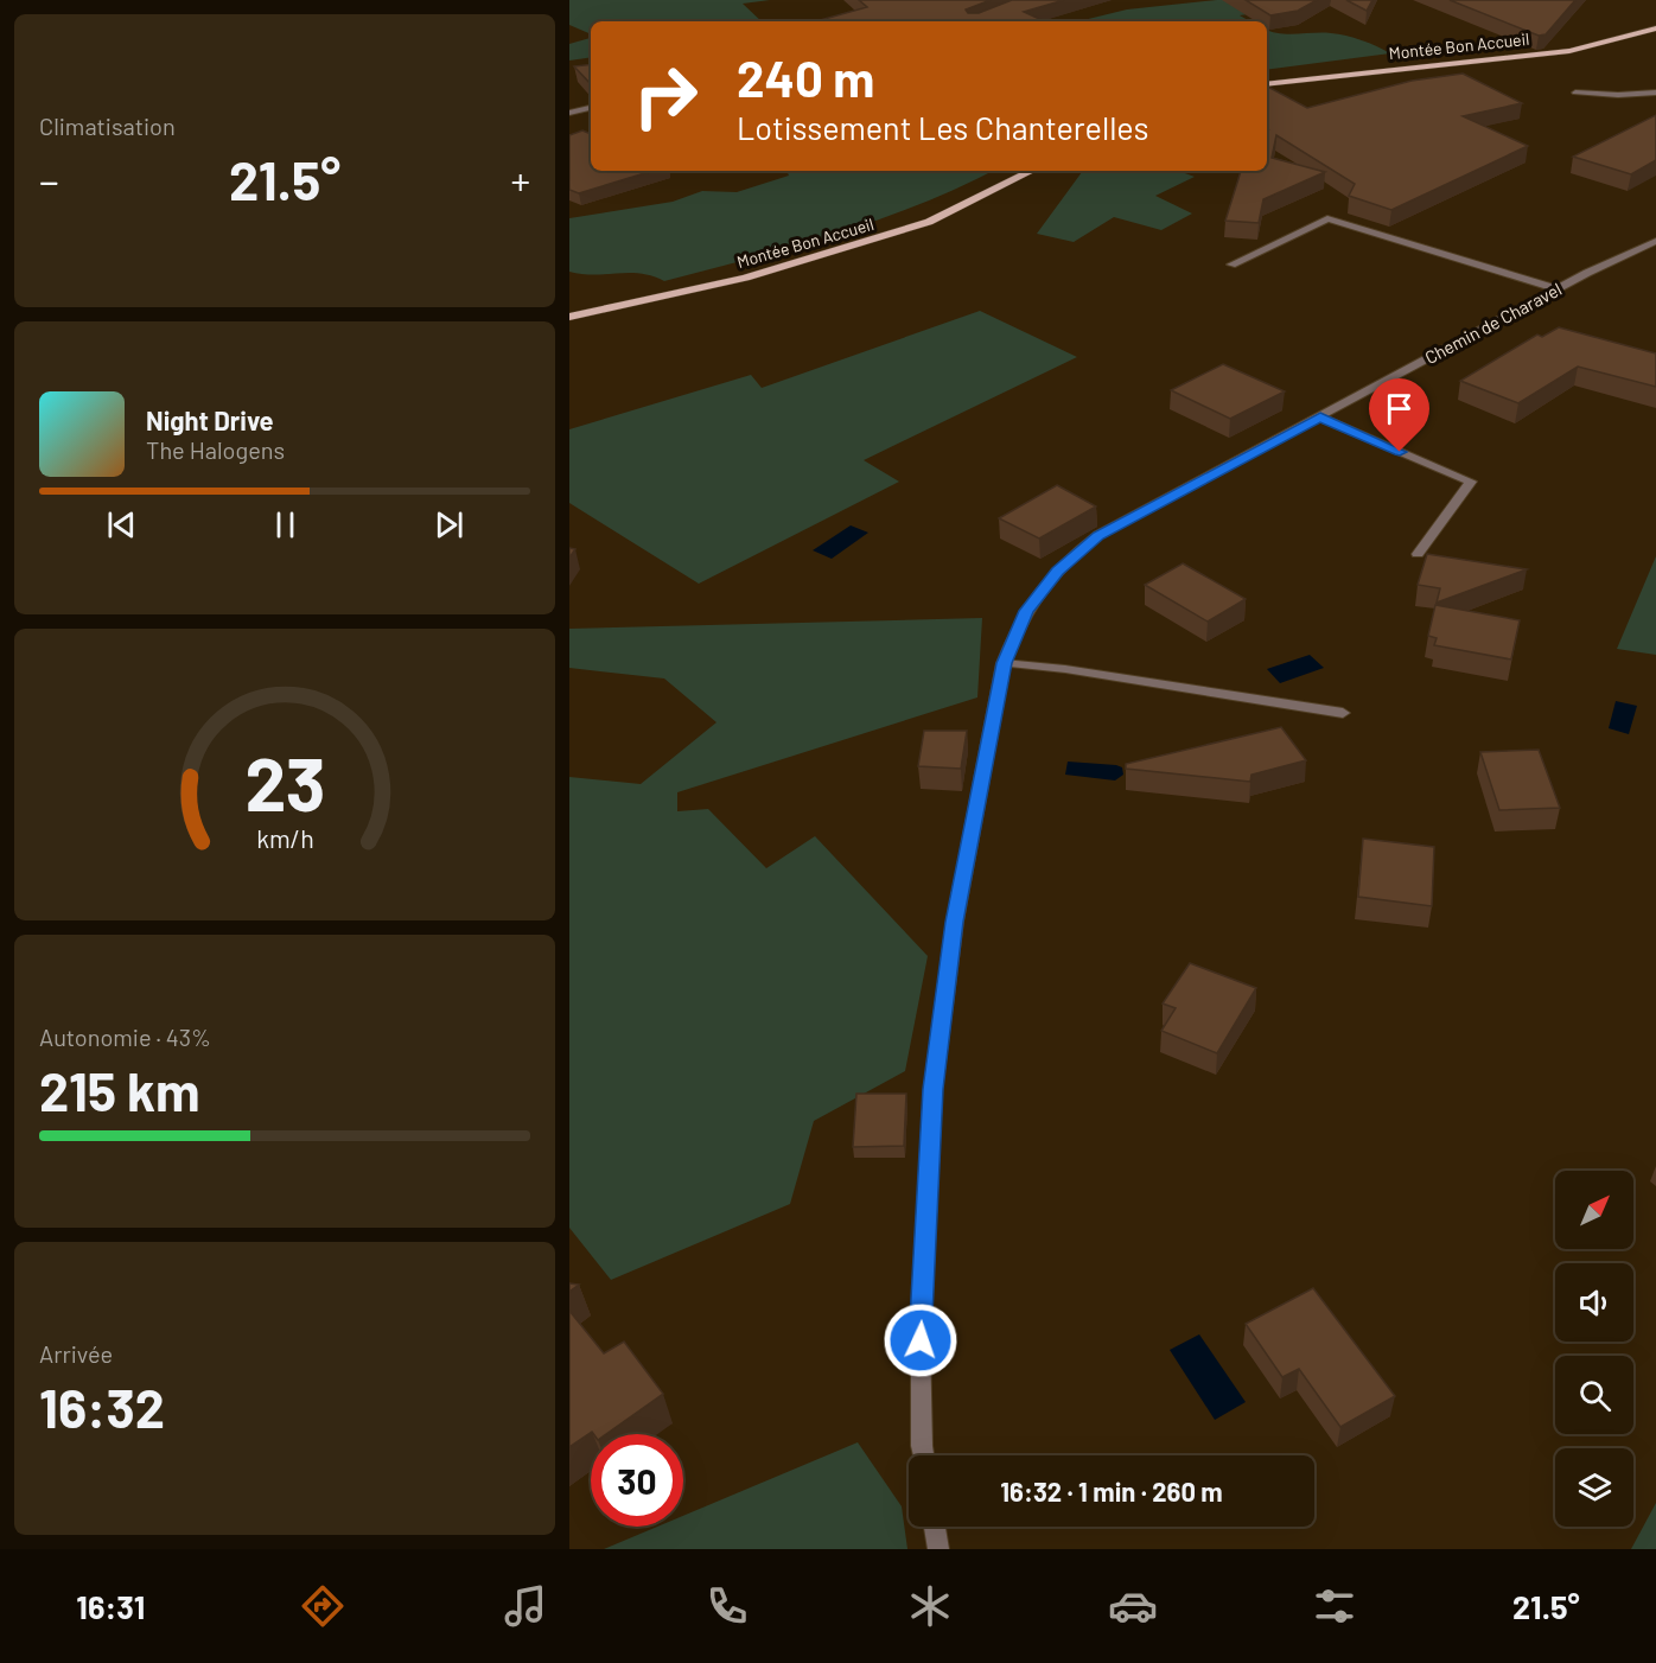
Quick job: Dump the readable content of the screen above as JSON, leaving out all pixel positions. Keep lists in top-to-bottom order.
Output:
{
  "streets": {
    "main road": ["Montée Bon Accueil"],
    "street": ["Chemin de Charavel"]
  },
  "north": "top right",
  "page": {
    "tile": [
      "Climatisation",
      ["Autonomie · 43%", "215 km"],
      ["Arrivée", "16:32"]
    ],
    "turn": ["240 m", "Lotissement Les Chanterelles"],
    "heat": ["−", "21.5°", "+"],
    "song": ["Night Drive", "The Halogens"],
    "limit": "30",
    "trip": "16:32 · 1 min · 260 m",
    "tabs": ["16:31", "21.5°"],
    "gauge": ["23", "km/h"]
  }
}
